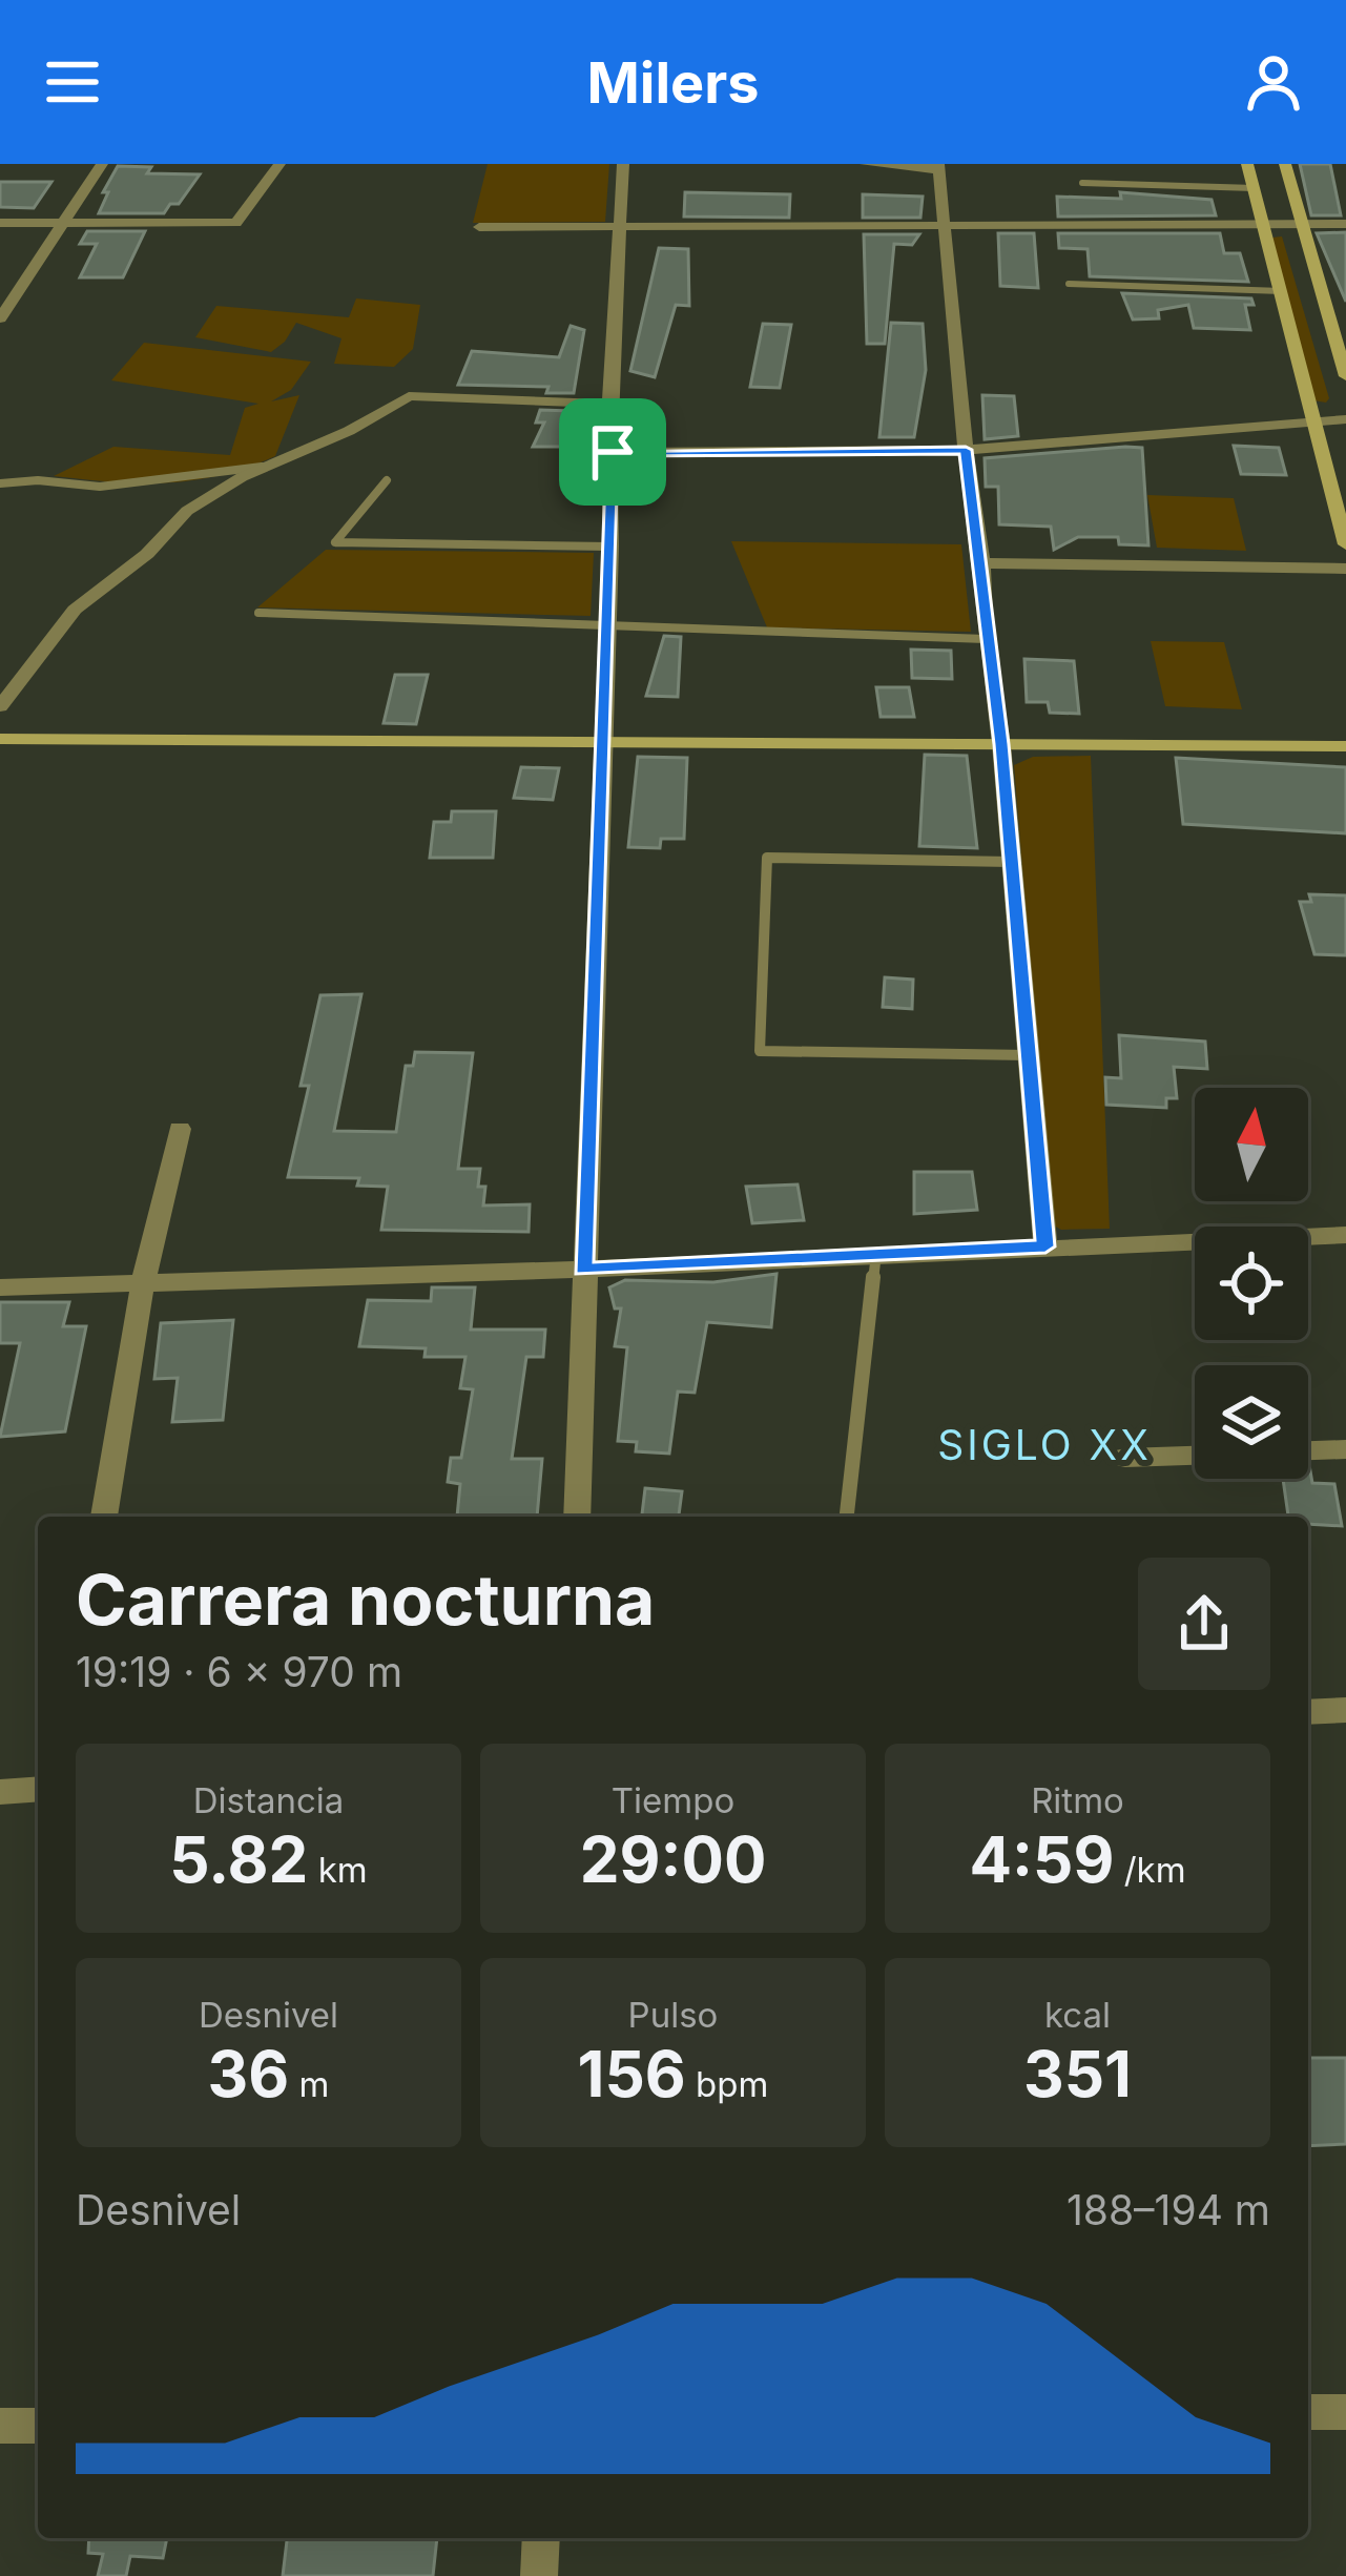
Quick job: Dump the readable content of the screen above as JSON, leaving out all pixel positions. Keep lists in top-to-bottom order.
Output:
{
  "districts": ["SIGLO XX"],
  "north": "top",
  "page": {
    "header": "Milers",
    "heading": ["Carrera nocturna", "19:19 · 6 × 970 m"],
    "stats": [
      ["Distancia", "5.82 km"],
      ["Tiempo", "29:00"],
      ["Ritmo", "4:59 /km"],
      ["Desnivel", "36 m"],
      ["Pulso", "156 bpm"],
      ["kcal", "351"]
    ],
    "chart": ["Desnivel", "188–194 m"]
  }
}
